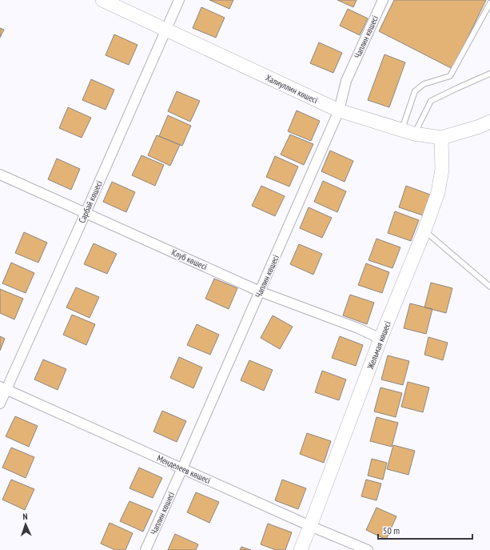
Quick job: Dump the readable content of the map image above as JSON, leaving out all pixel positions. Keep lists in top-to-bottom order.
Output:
{
  "streets": {
    "street": [
      "Чаплин көшесі",
      "Халиуллин көшесі",
      "Сарбай көшесі",
      "Клуб көшесі",
      "Жельмая көшесі",
      "Менделеев көшесі"
    ]
  },
  "crossings": [
    ["Чаплин көшесі", "Халиуллин көшесі"],
    ["Чаплин көшесі", "Клуб көшесі"],
    ["Чаплин көшесі", "Менделеев көшесі"],
    ["Халиуллин көшесі", "Сарбай көшесі"],
    ["Халиуллин көшесі", "Жельмая көшесі"],
    ["Сарбай көшесі", "Клуб көшесі"],
    ["Сарбай көшесі", "Менделеев көшесі"],
    ["Клуб көшесі", "Жельмая көшесі"],
    ["Жельмая көшесі", "Менделеев көшесі"]
  ],
  "scale_bar": "50 m",
  "north": "top"
}
